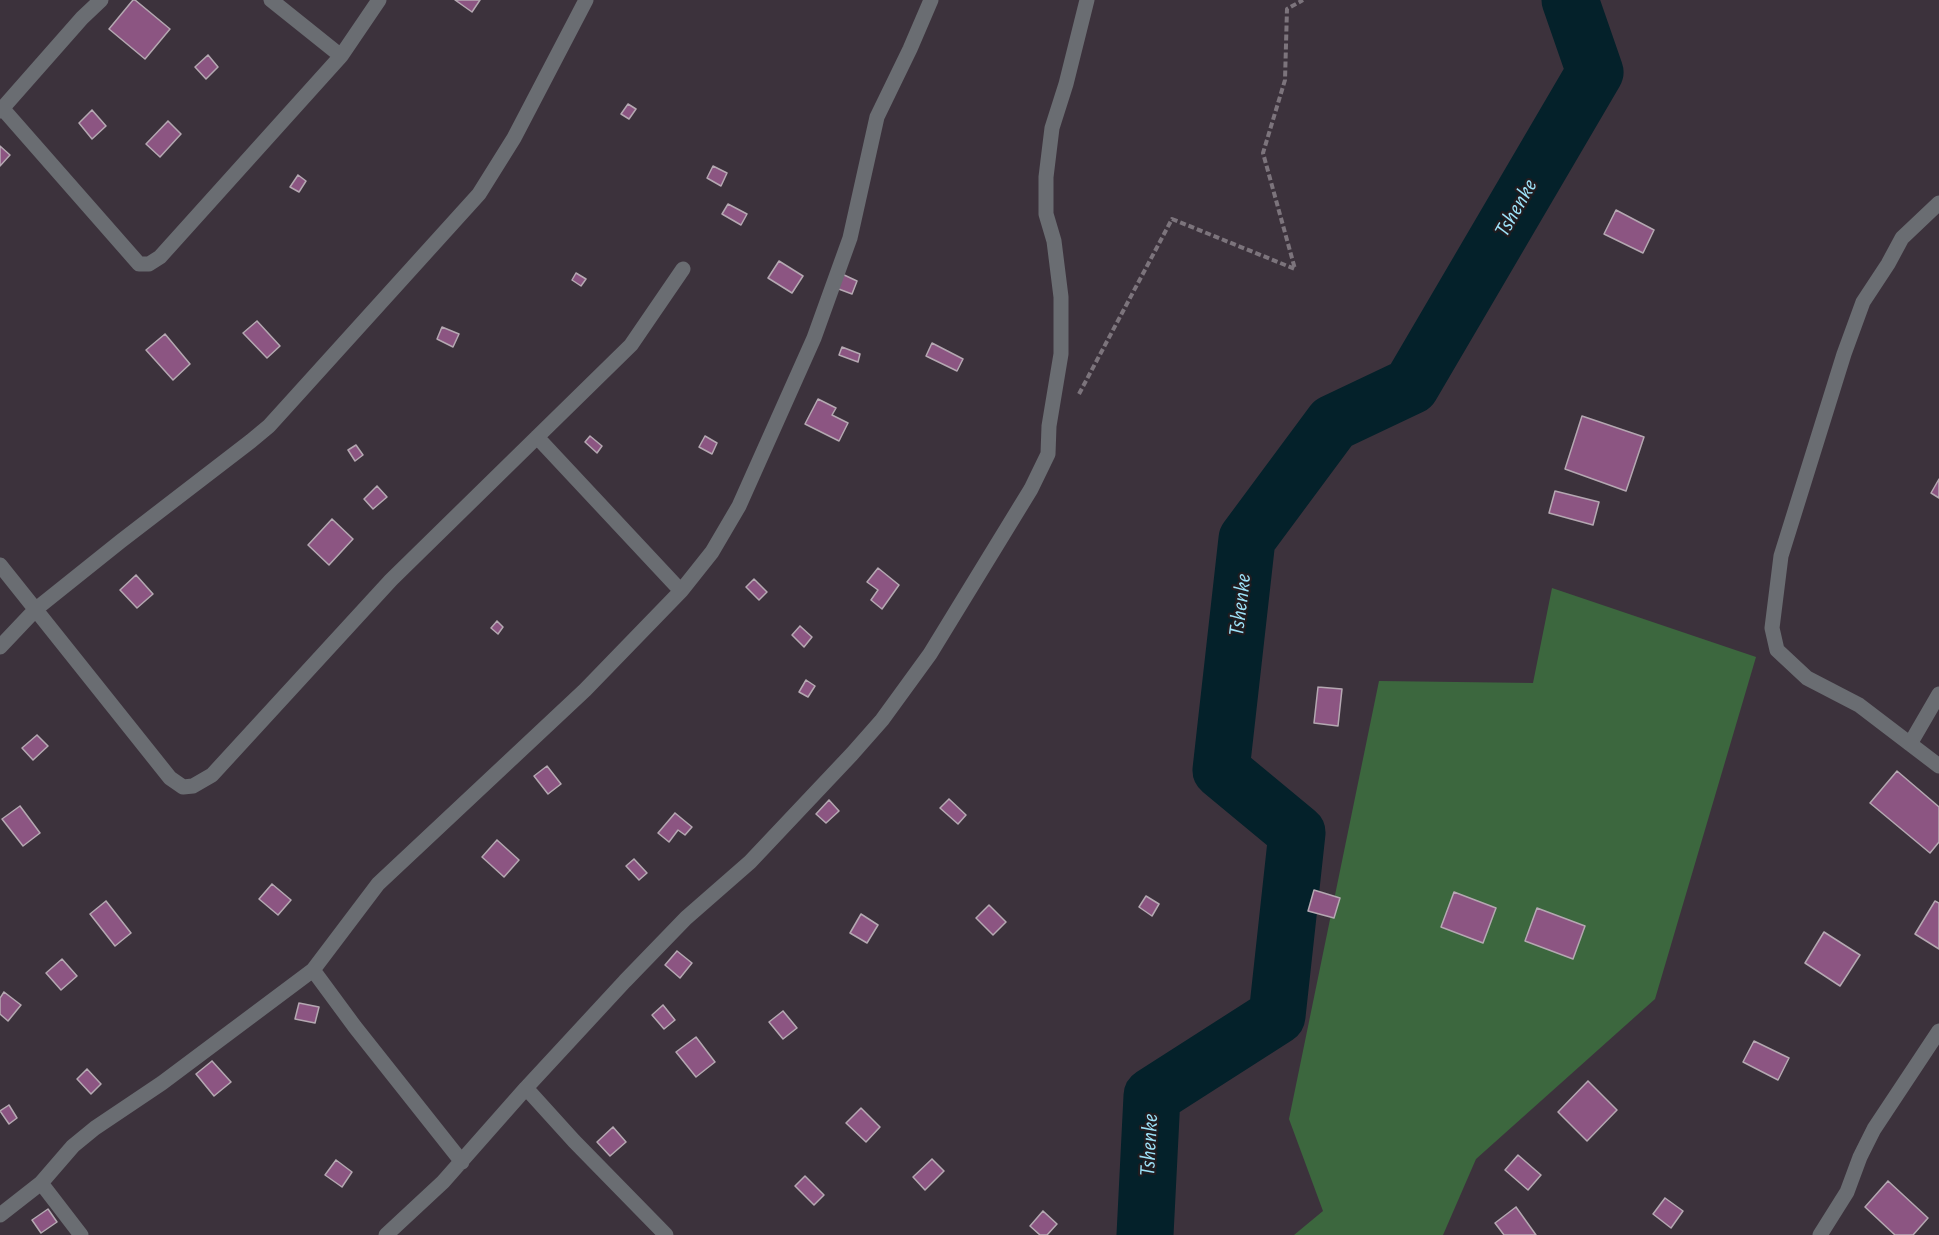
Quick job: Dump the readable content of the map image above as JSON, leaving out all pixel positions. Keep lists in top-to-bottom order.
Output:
{
  "water": ["Tshenke"]
}
